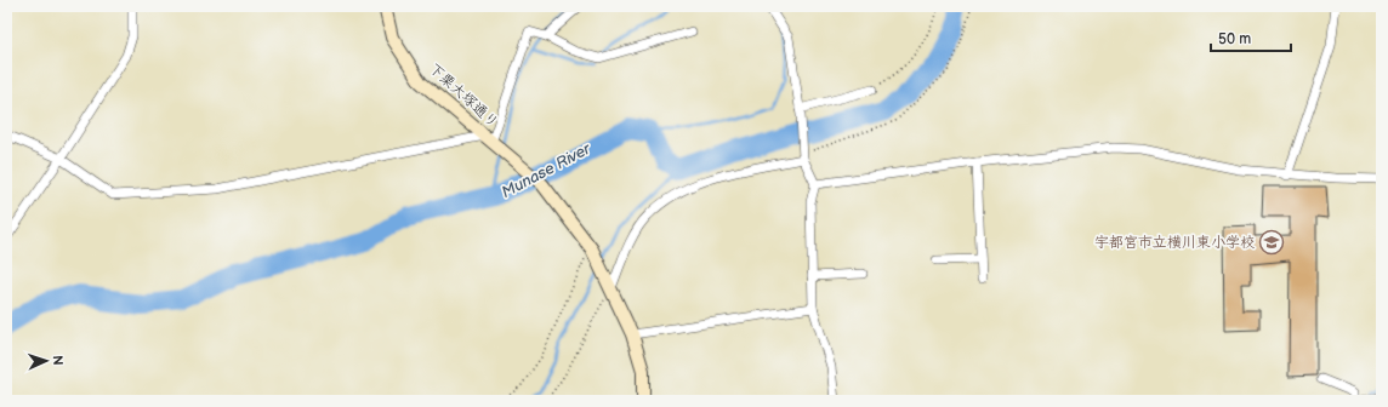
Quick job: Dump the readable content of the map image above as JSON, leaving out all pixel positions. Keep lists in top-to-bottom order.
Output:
{
  "streets": {
    "street": ["下栗大塚通り"]
  },
  "water": ["Munase River"],
  "places": {
    "school or university": ["宇都宮市立横川東小学校"]
  },
  "scale_bar": "50 m",
  "north": "right"
}
